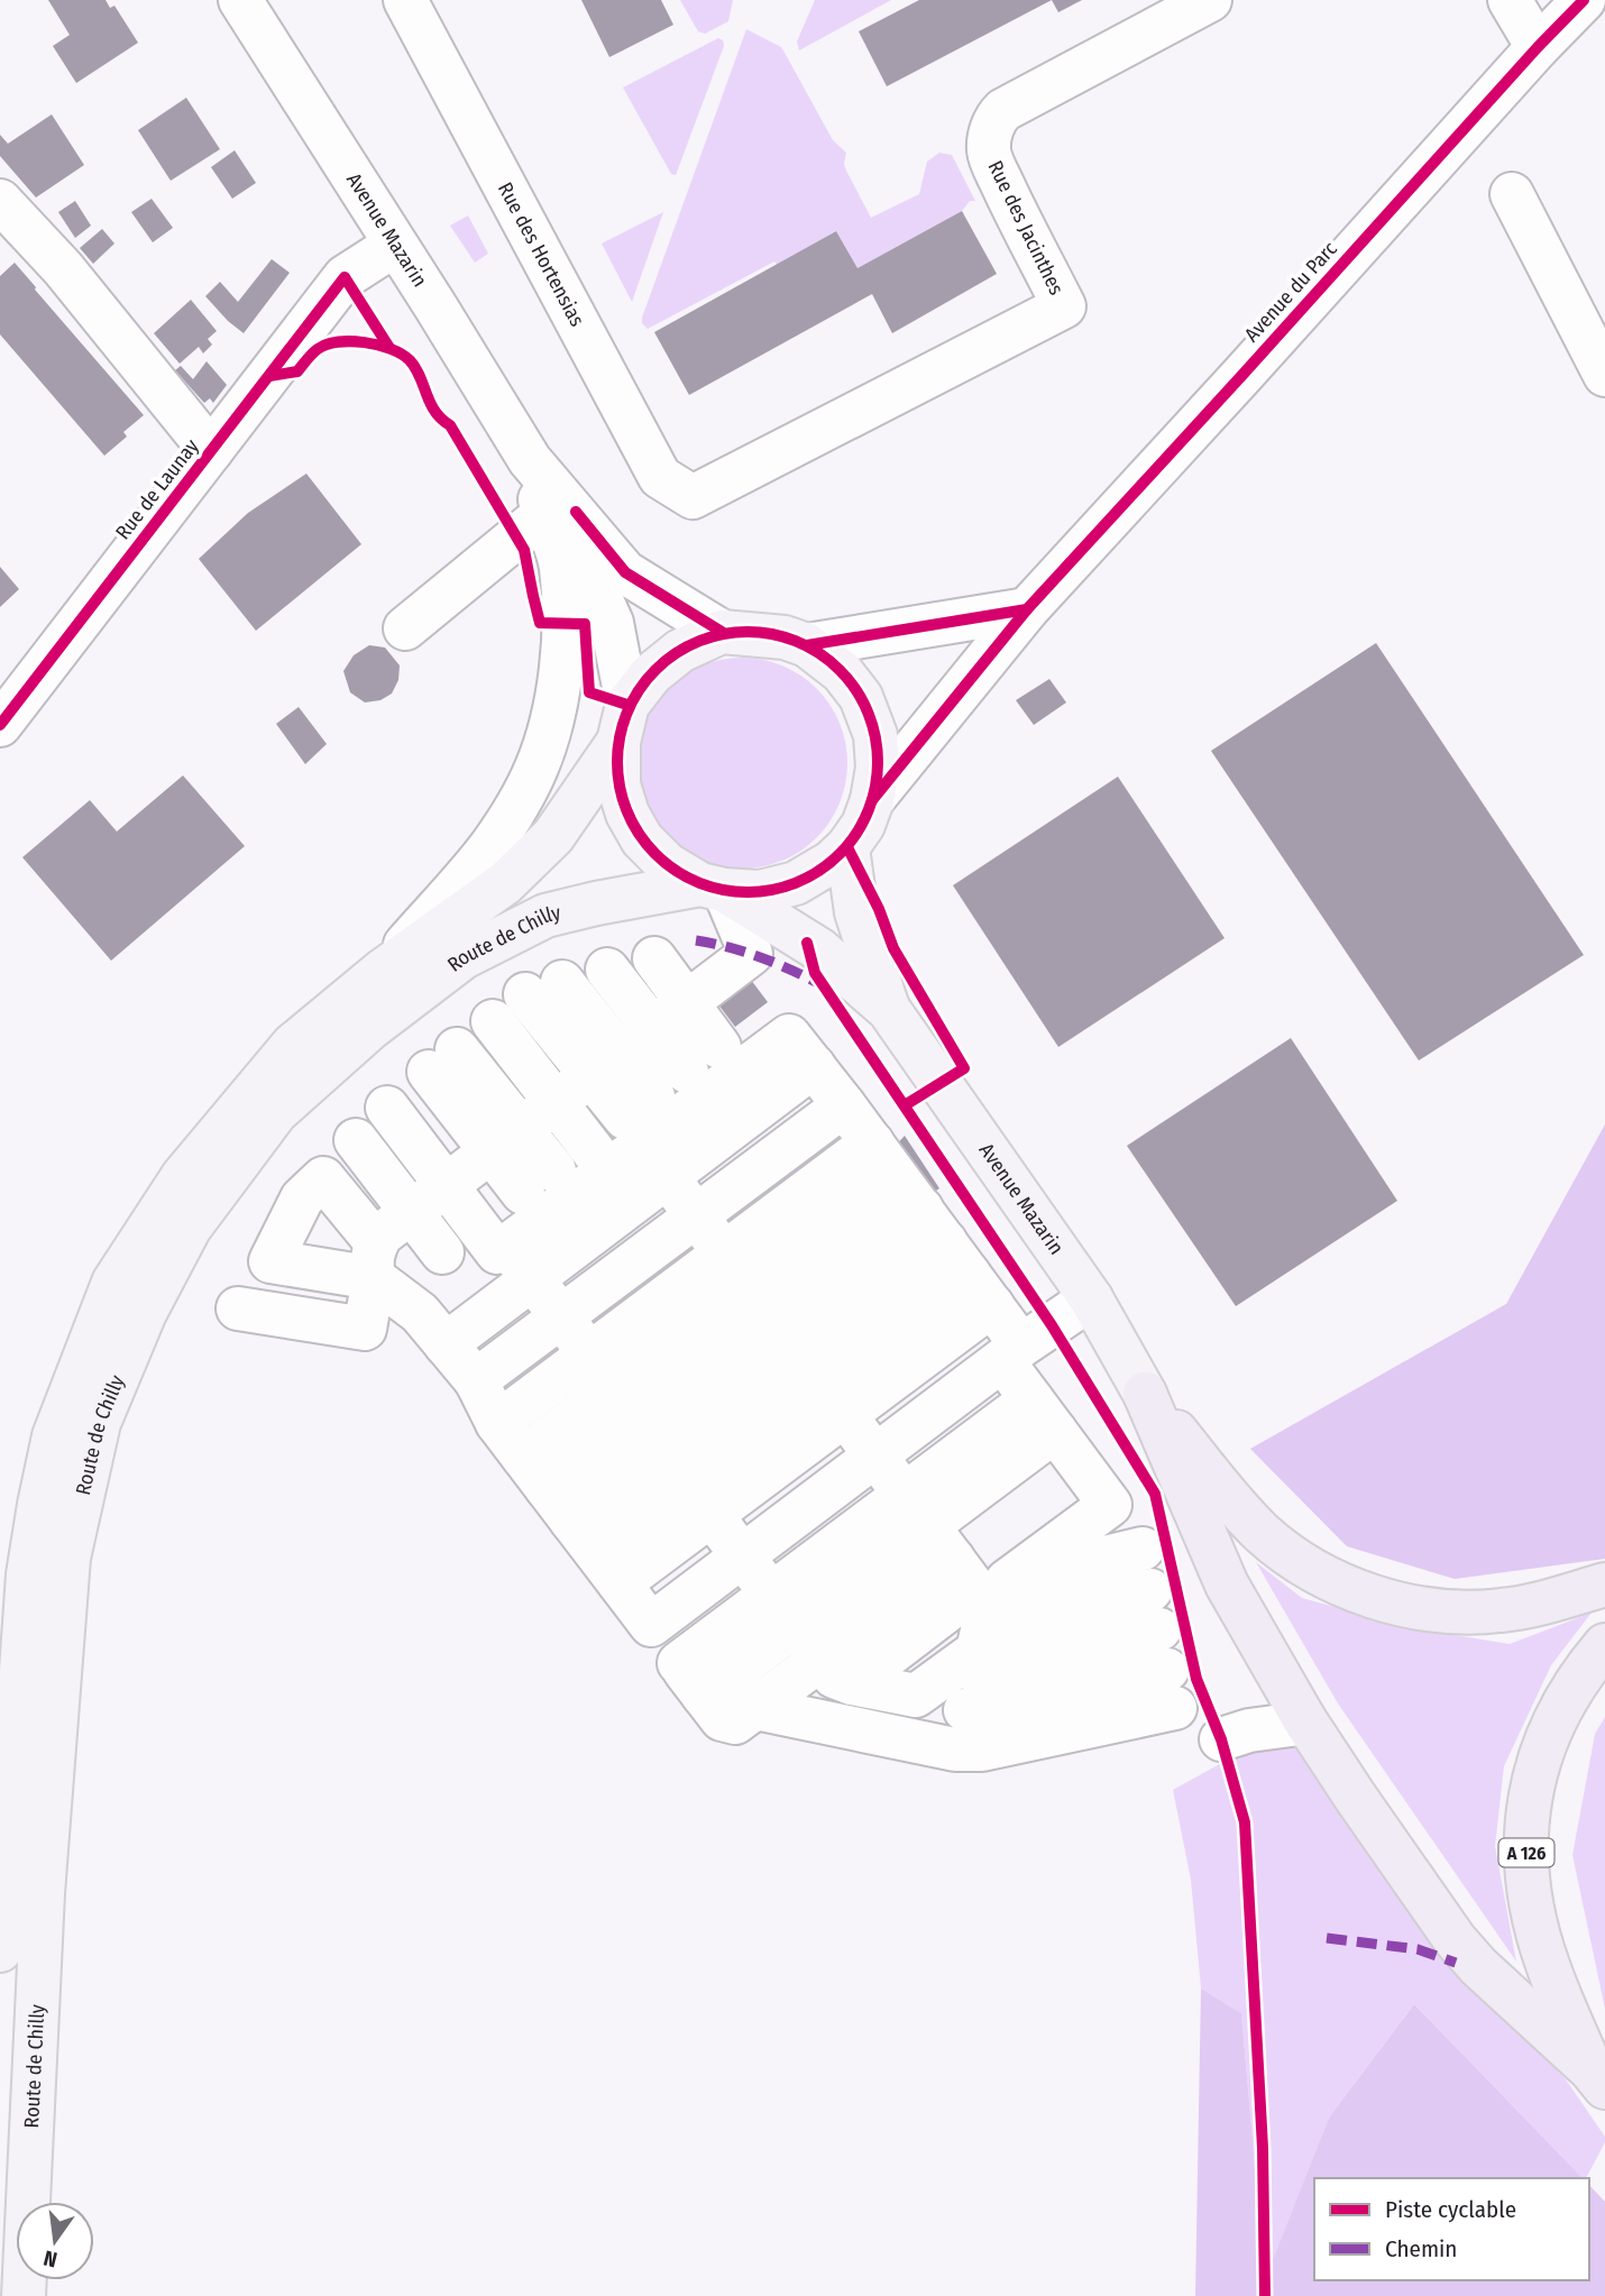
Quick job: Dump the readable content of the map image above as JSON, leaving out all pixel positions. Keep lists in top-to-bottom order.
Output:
{
  "streets": {
    "highway": ["A 126"],
    "main road": ["Avenue Mazarin", "Route de Chilly"],
    "street": [
      "Rue des Jacinthes",
      "Rue des Hortensias",
      "Avenue du Parc",
      "Rue de Launay"
    ]
  },
  "crossings": [
    ["Rue des Jacinthes", "Rue des Hortensias"],
    ["Avenue Mazarin", "Avenue du Parc"],
    ["Avenue Mazarin", "Rue de Launay"],
    ["Avenue Mazarin", "Route de Chilly"],
    ["Avenue du Parc", "Route de Chilly"]
  ],
  "legend": ["Piste cyclable", "Chemin"],
  "north": "bottom"
}
